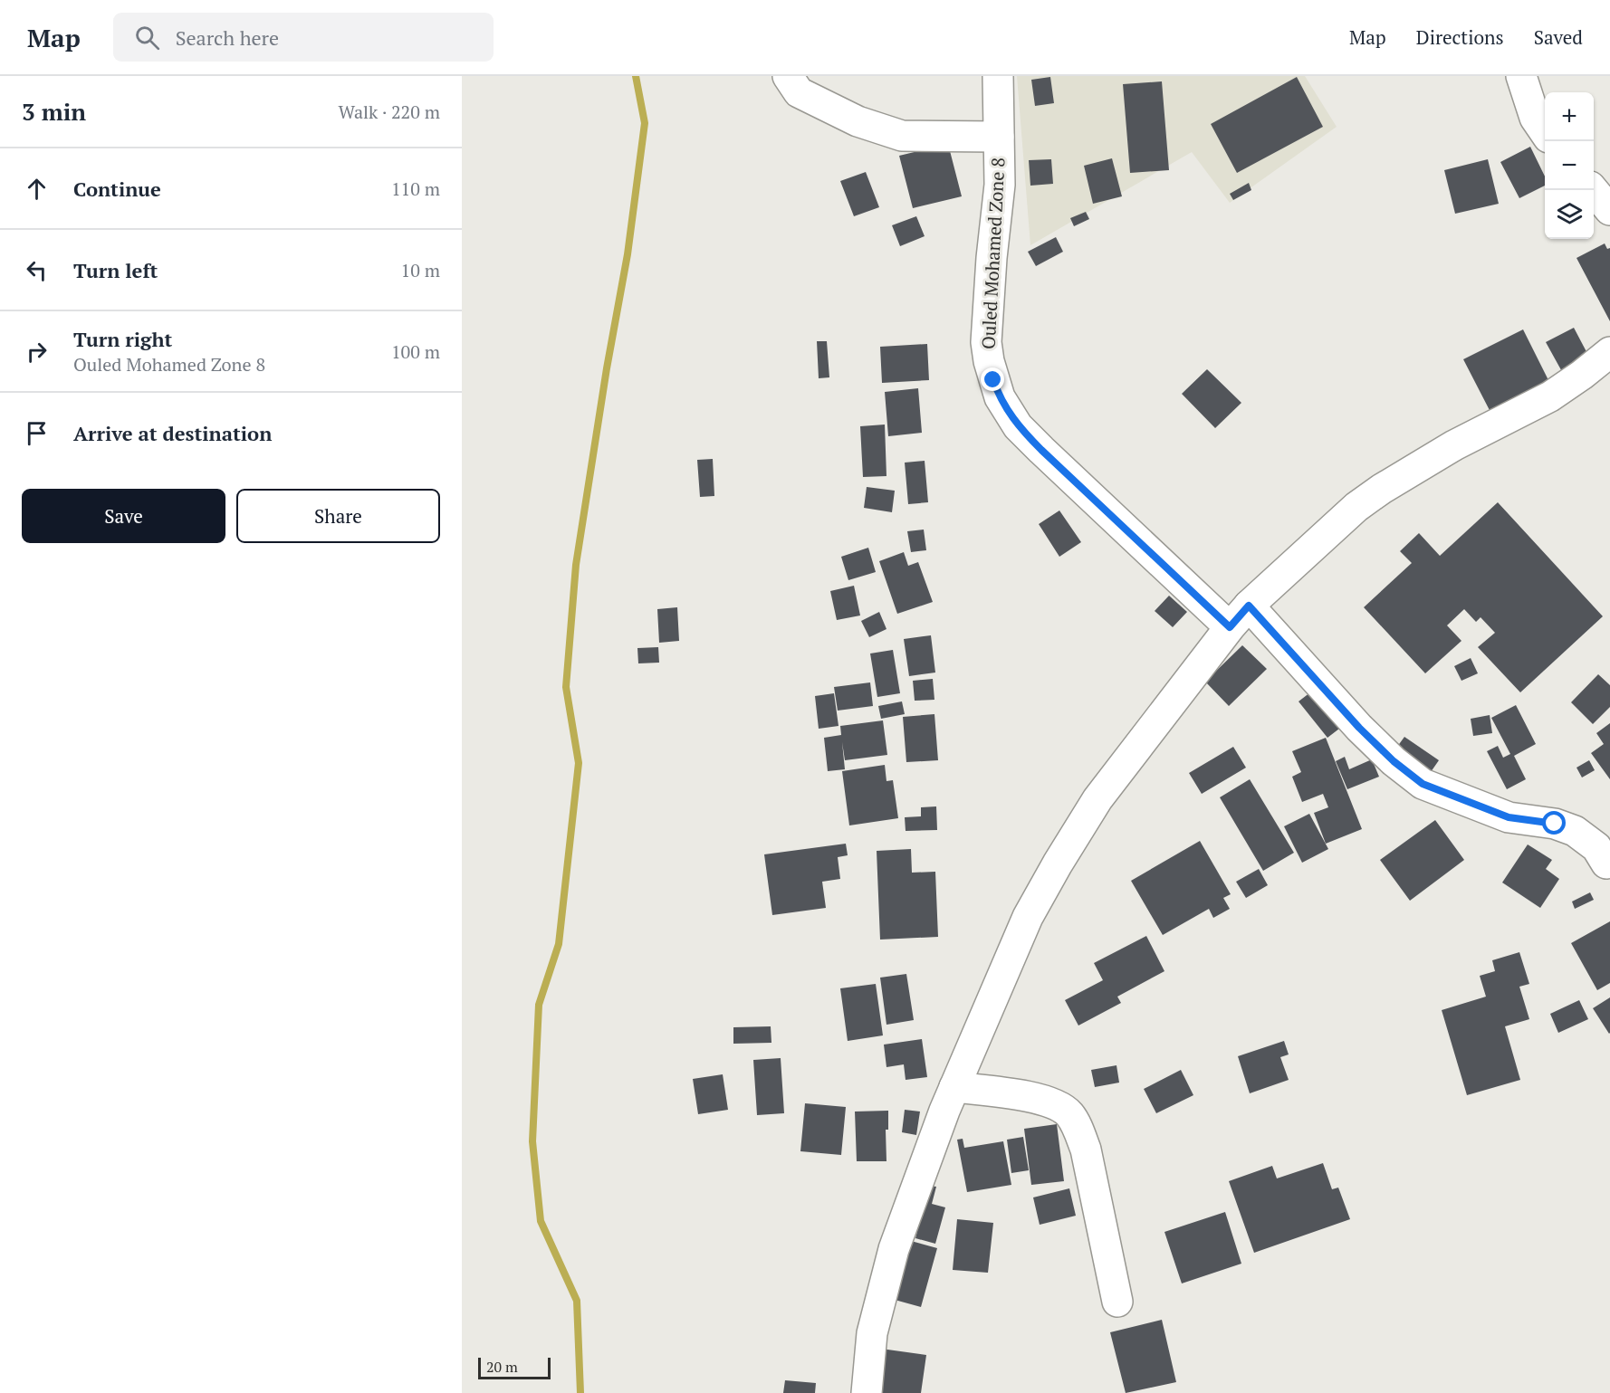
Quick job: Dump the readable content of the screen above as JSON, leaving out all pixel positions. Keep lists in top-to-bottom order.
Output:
{
  "streets": {
    "main road": ["Ouled Mohamed Zone 8"]
  },
  "scale_bar": "20 m",
  "page": {
    "header": "Map",
    "search": "Search here",
    "nav": ["Map", "Directions", "Saved"],
    "heading": ["3 min", "Walk · 220 m"],
    "map_buttons": ["+", "−"],
    "list": [
      ["Continue", "110 m"],
      ["Turn left", "10 m"],
      ["Turn right", "Ouled Mohamed Zone 8", "100 m"],
      "Arrive at destination"
    ],
    "buttons": ["Save", "Share"],
    "scale": "20 m"
  }
}
